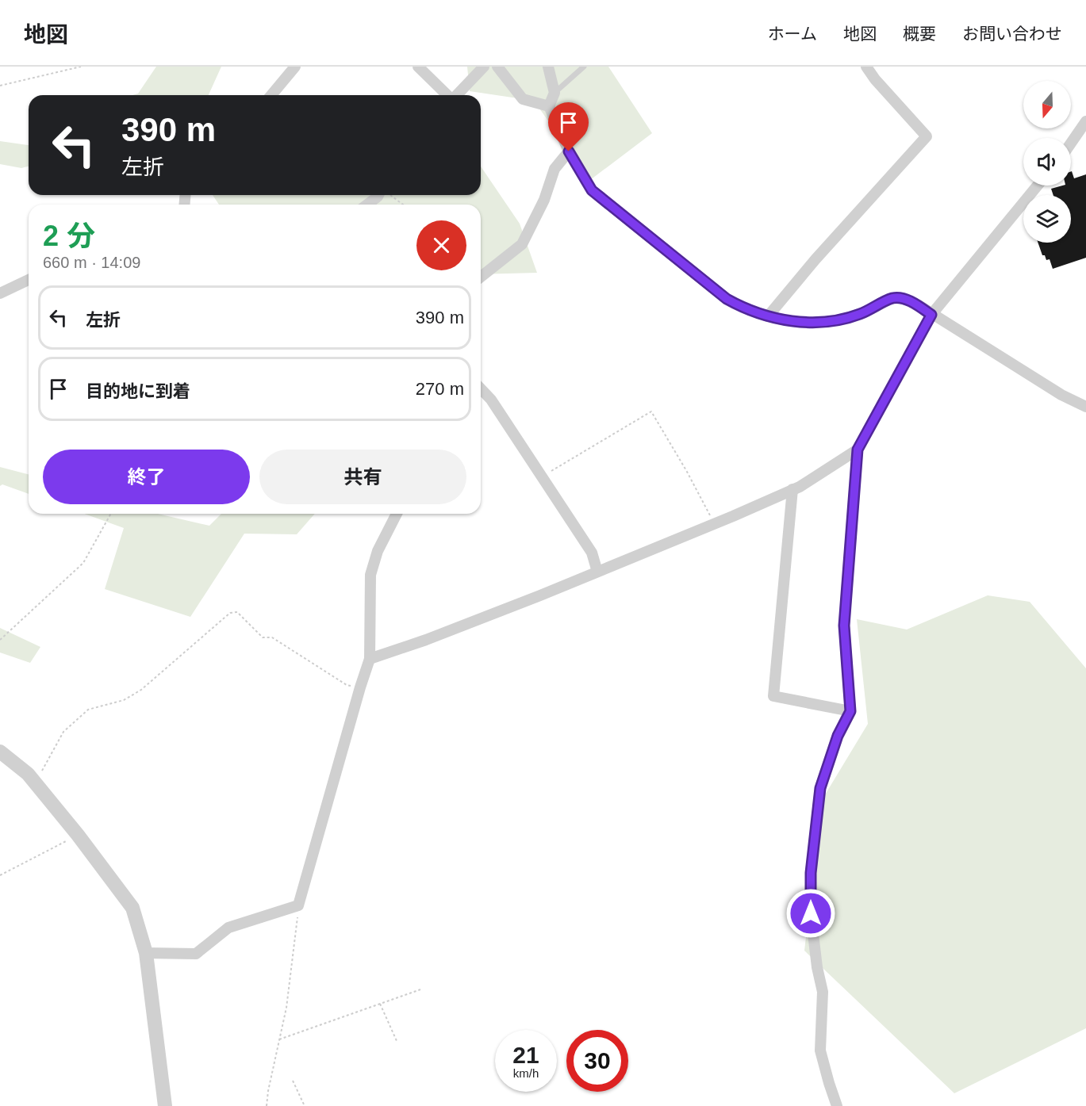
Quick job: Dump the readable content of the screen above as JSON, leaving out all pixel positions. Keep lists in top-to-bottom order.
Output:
{
  "north": "bottom",
  "page": {
    "header": "地図",
    "nav": [
      "ホーム",
      "地図",
      "概要",
      "お問い合わせ"
    ],
    "turn": ["390 m", "左折"],
    "heading": ["2 分", "660 m · 14:09"],
    "list": [
      {
        "name": "左折",
        "value": "390 m"
      },
      {
        "name": "目的地に到着",
        "value": "270 m"
      }
    ],
    "buttons": ["終了", "共有"],
    "speed": "21 km/h",
    "limit": "30"
  }
}
